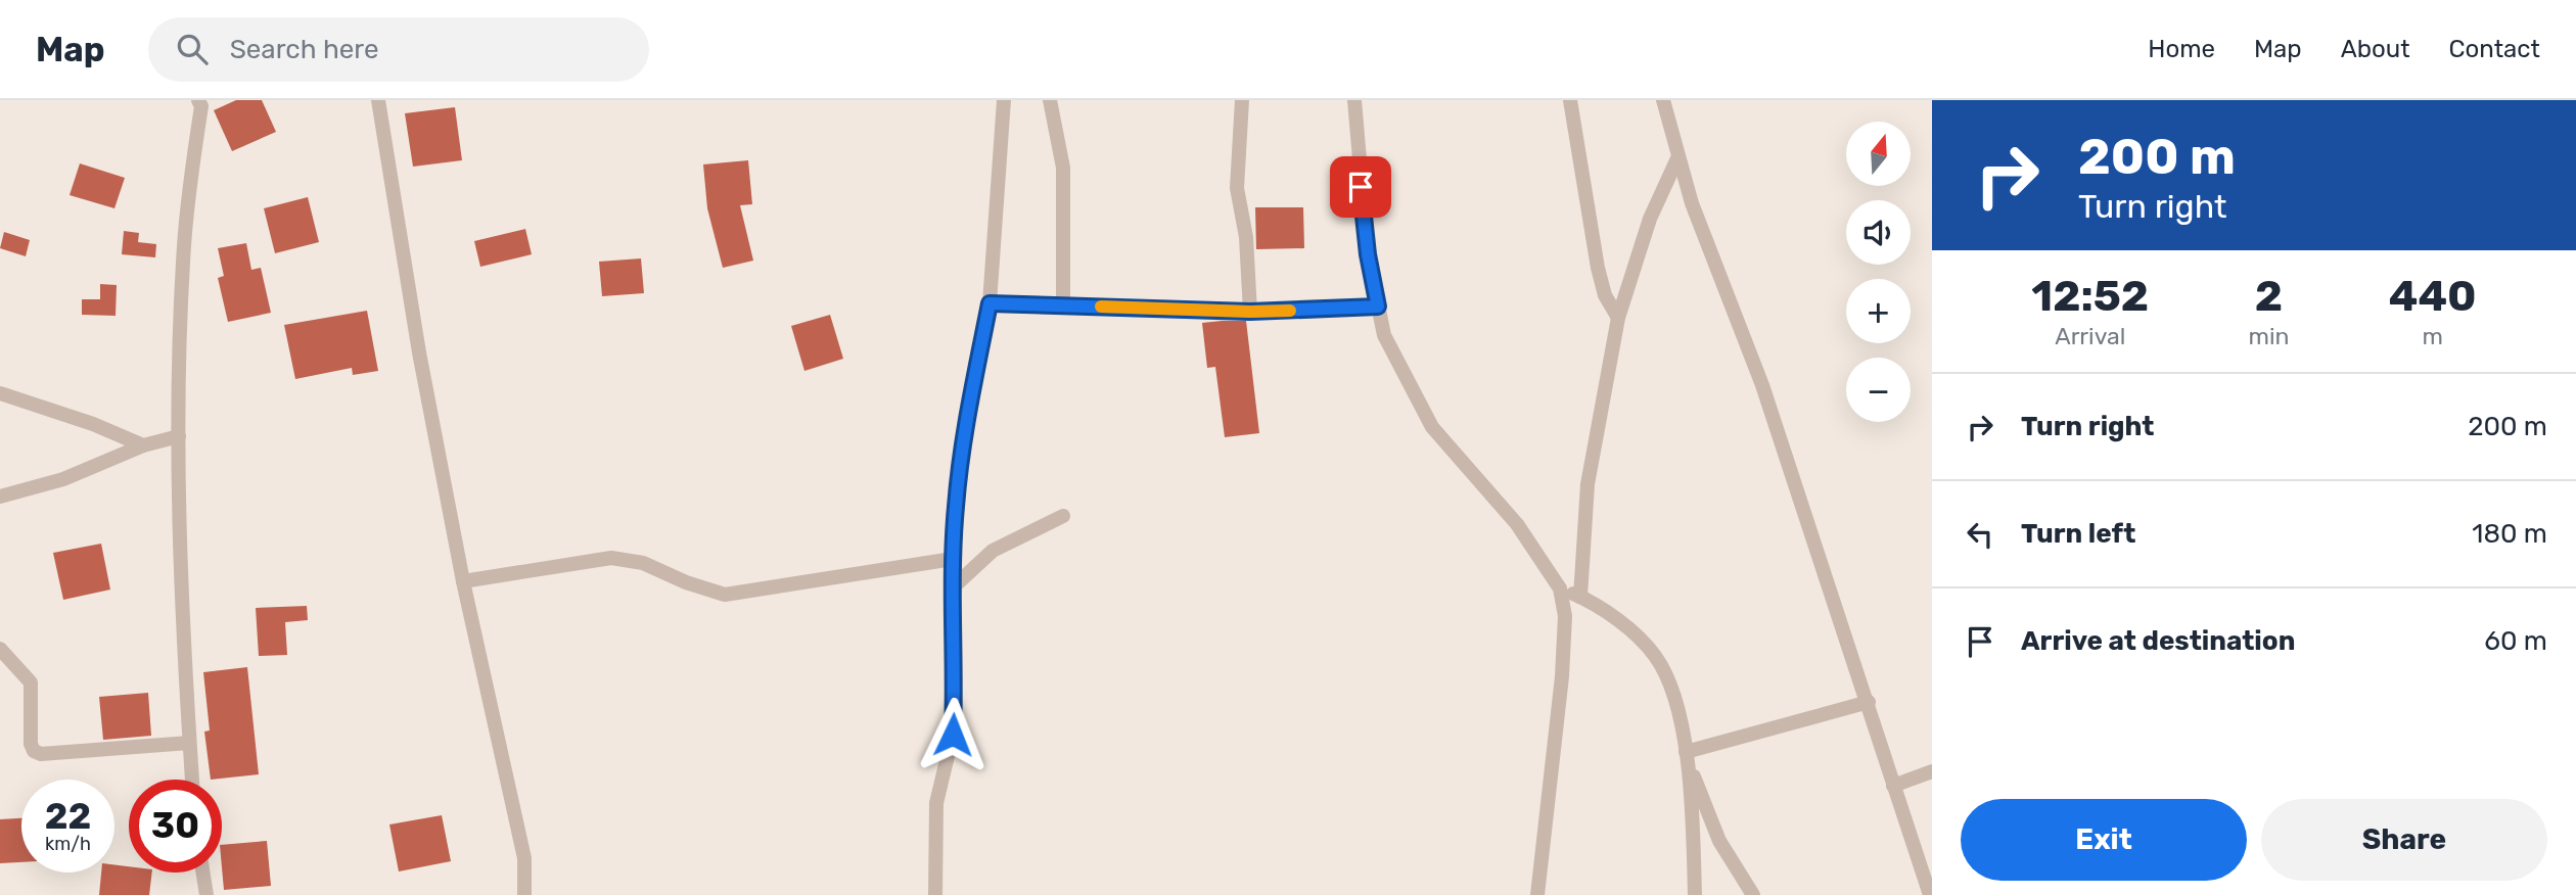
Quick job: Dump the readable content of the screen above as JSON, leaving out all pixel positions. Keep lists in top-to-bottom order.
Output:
{
  "north": "top",
  "page": {
    "header": "Map",
    "search": "Search here",
    "nav": [
      "Home",
      "Map",
      "About",
      "Contact"
    ],
    "turn": ["200 m", "Turn right"],
    "map_buttons": ["+", "−"],
    "eta": [
      "12:52",
      "Arrival",
      "2",
      "min",
      "440",
      "m"
    ],
    "list": [
      {
        "name": "Turn right",
        "value": "200 m"
      },
      {
        "name": "Turn left",
        "value": "180 m"
      },
      {
        "name": "Arrive at destination",
        "value": "60 m"
      }
    ],
    "speed": "22 km/h",
    "limit": "30",
    "buttons": ["Exit", "Share"]
  }
}
